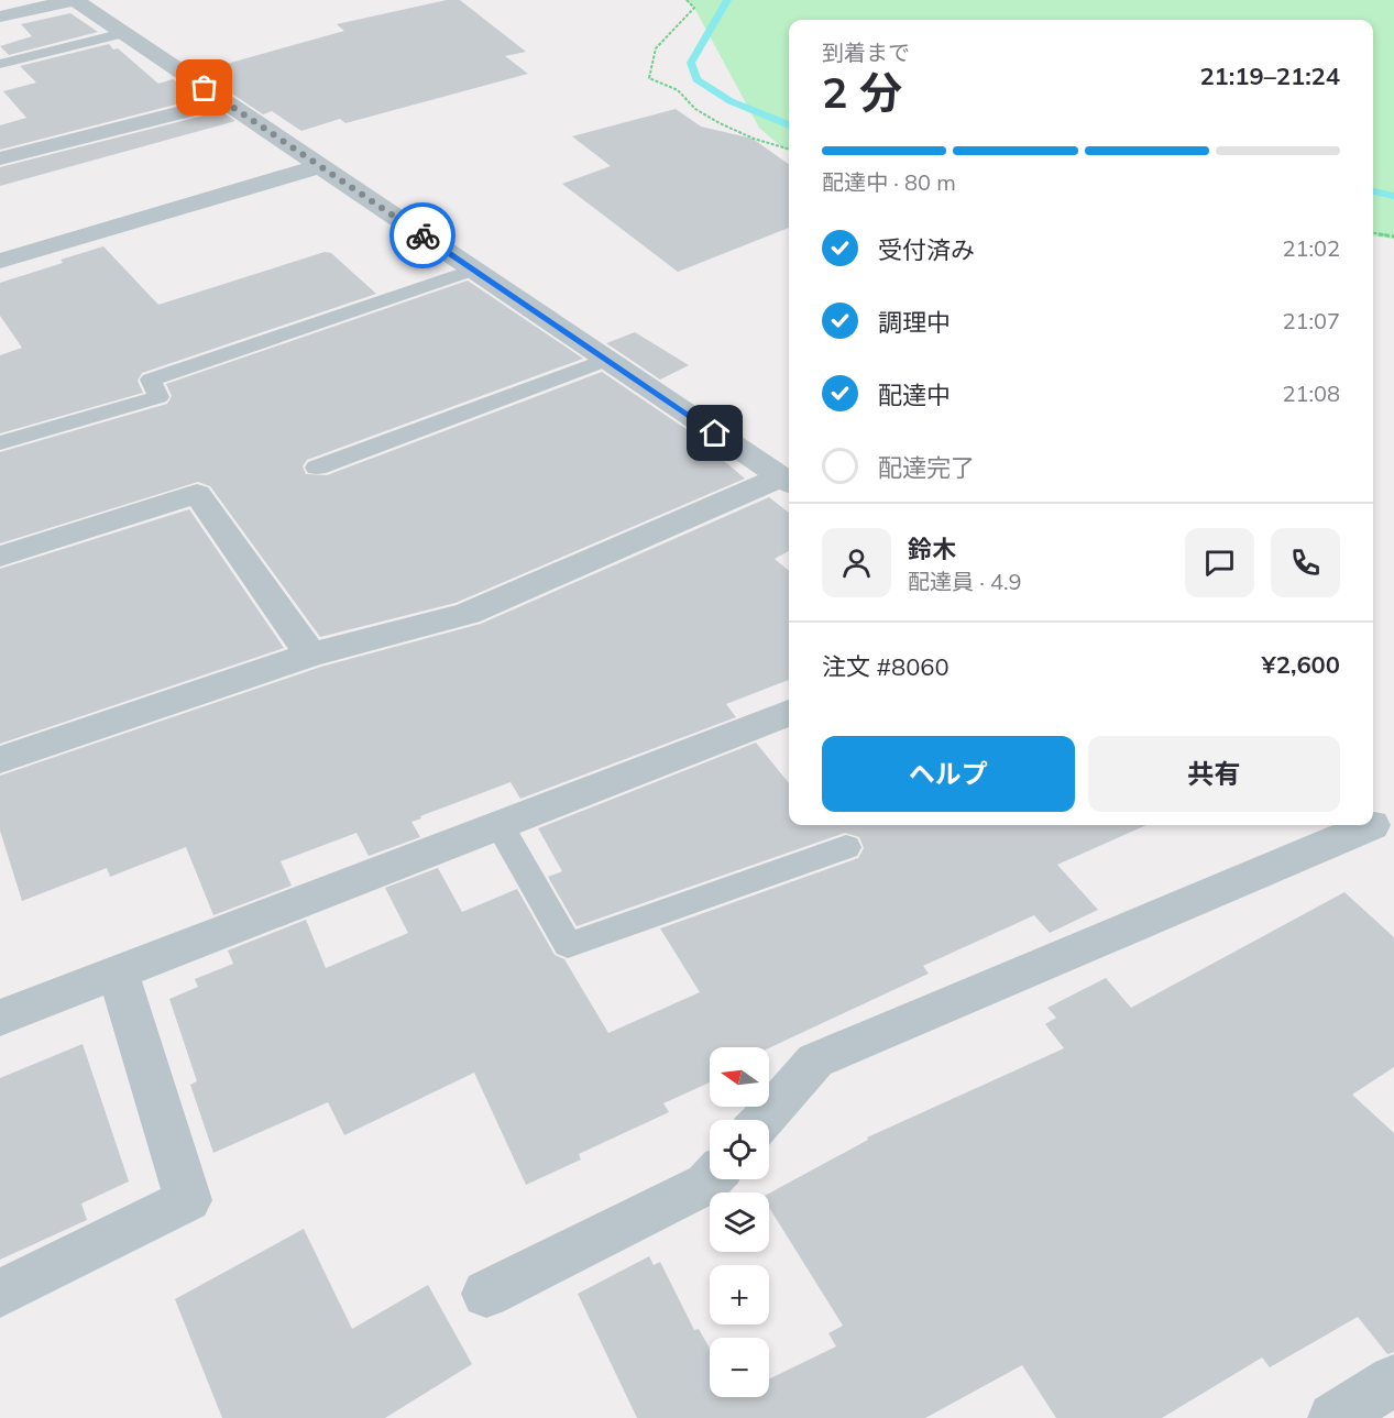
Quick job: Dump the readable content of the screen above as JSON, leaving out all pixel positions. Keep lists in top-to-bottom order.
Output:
{
  "north": "left",
  "page": {
    "heading": ["2 分", "到着まで", "21:19–21:24"],
    "panel": [
      "鈴木",
      "配達員 · 4.9",
      "注文 #8060",
      "¥2,600"
    ],
    "bar": "配達中 · 80 m",
    "list": [
      ["受付済み", "21:02"],
      ["調理中", "21:07"],
      ["配達中", "21:08"],
      "配達完了"
    ],
    "buttons": ["ヘルプ", "共有"],
    "map_buttons": ["+", "−"]
  }
}
